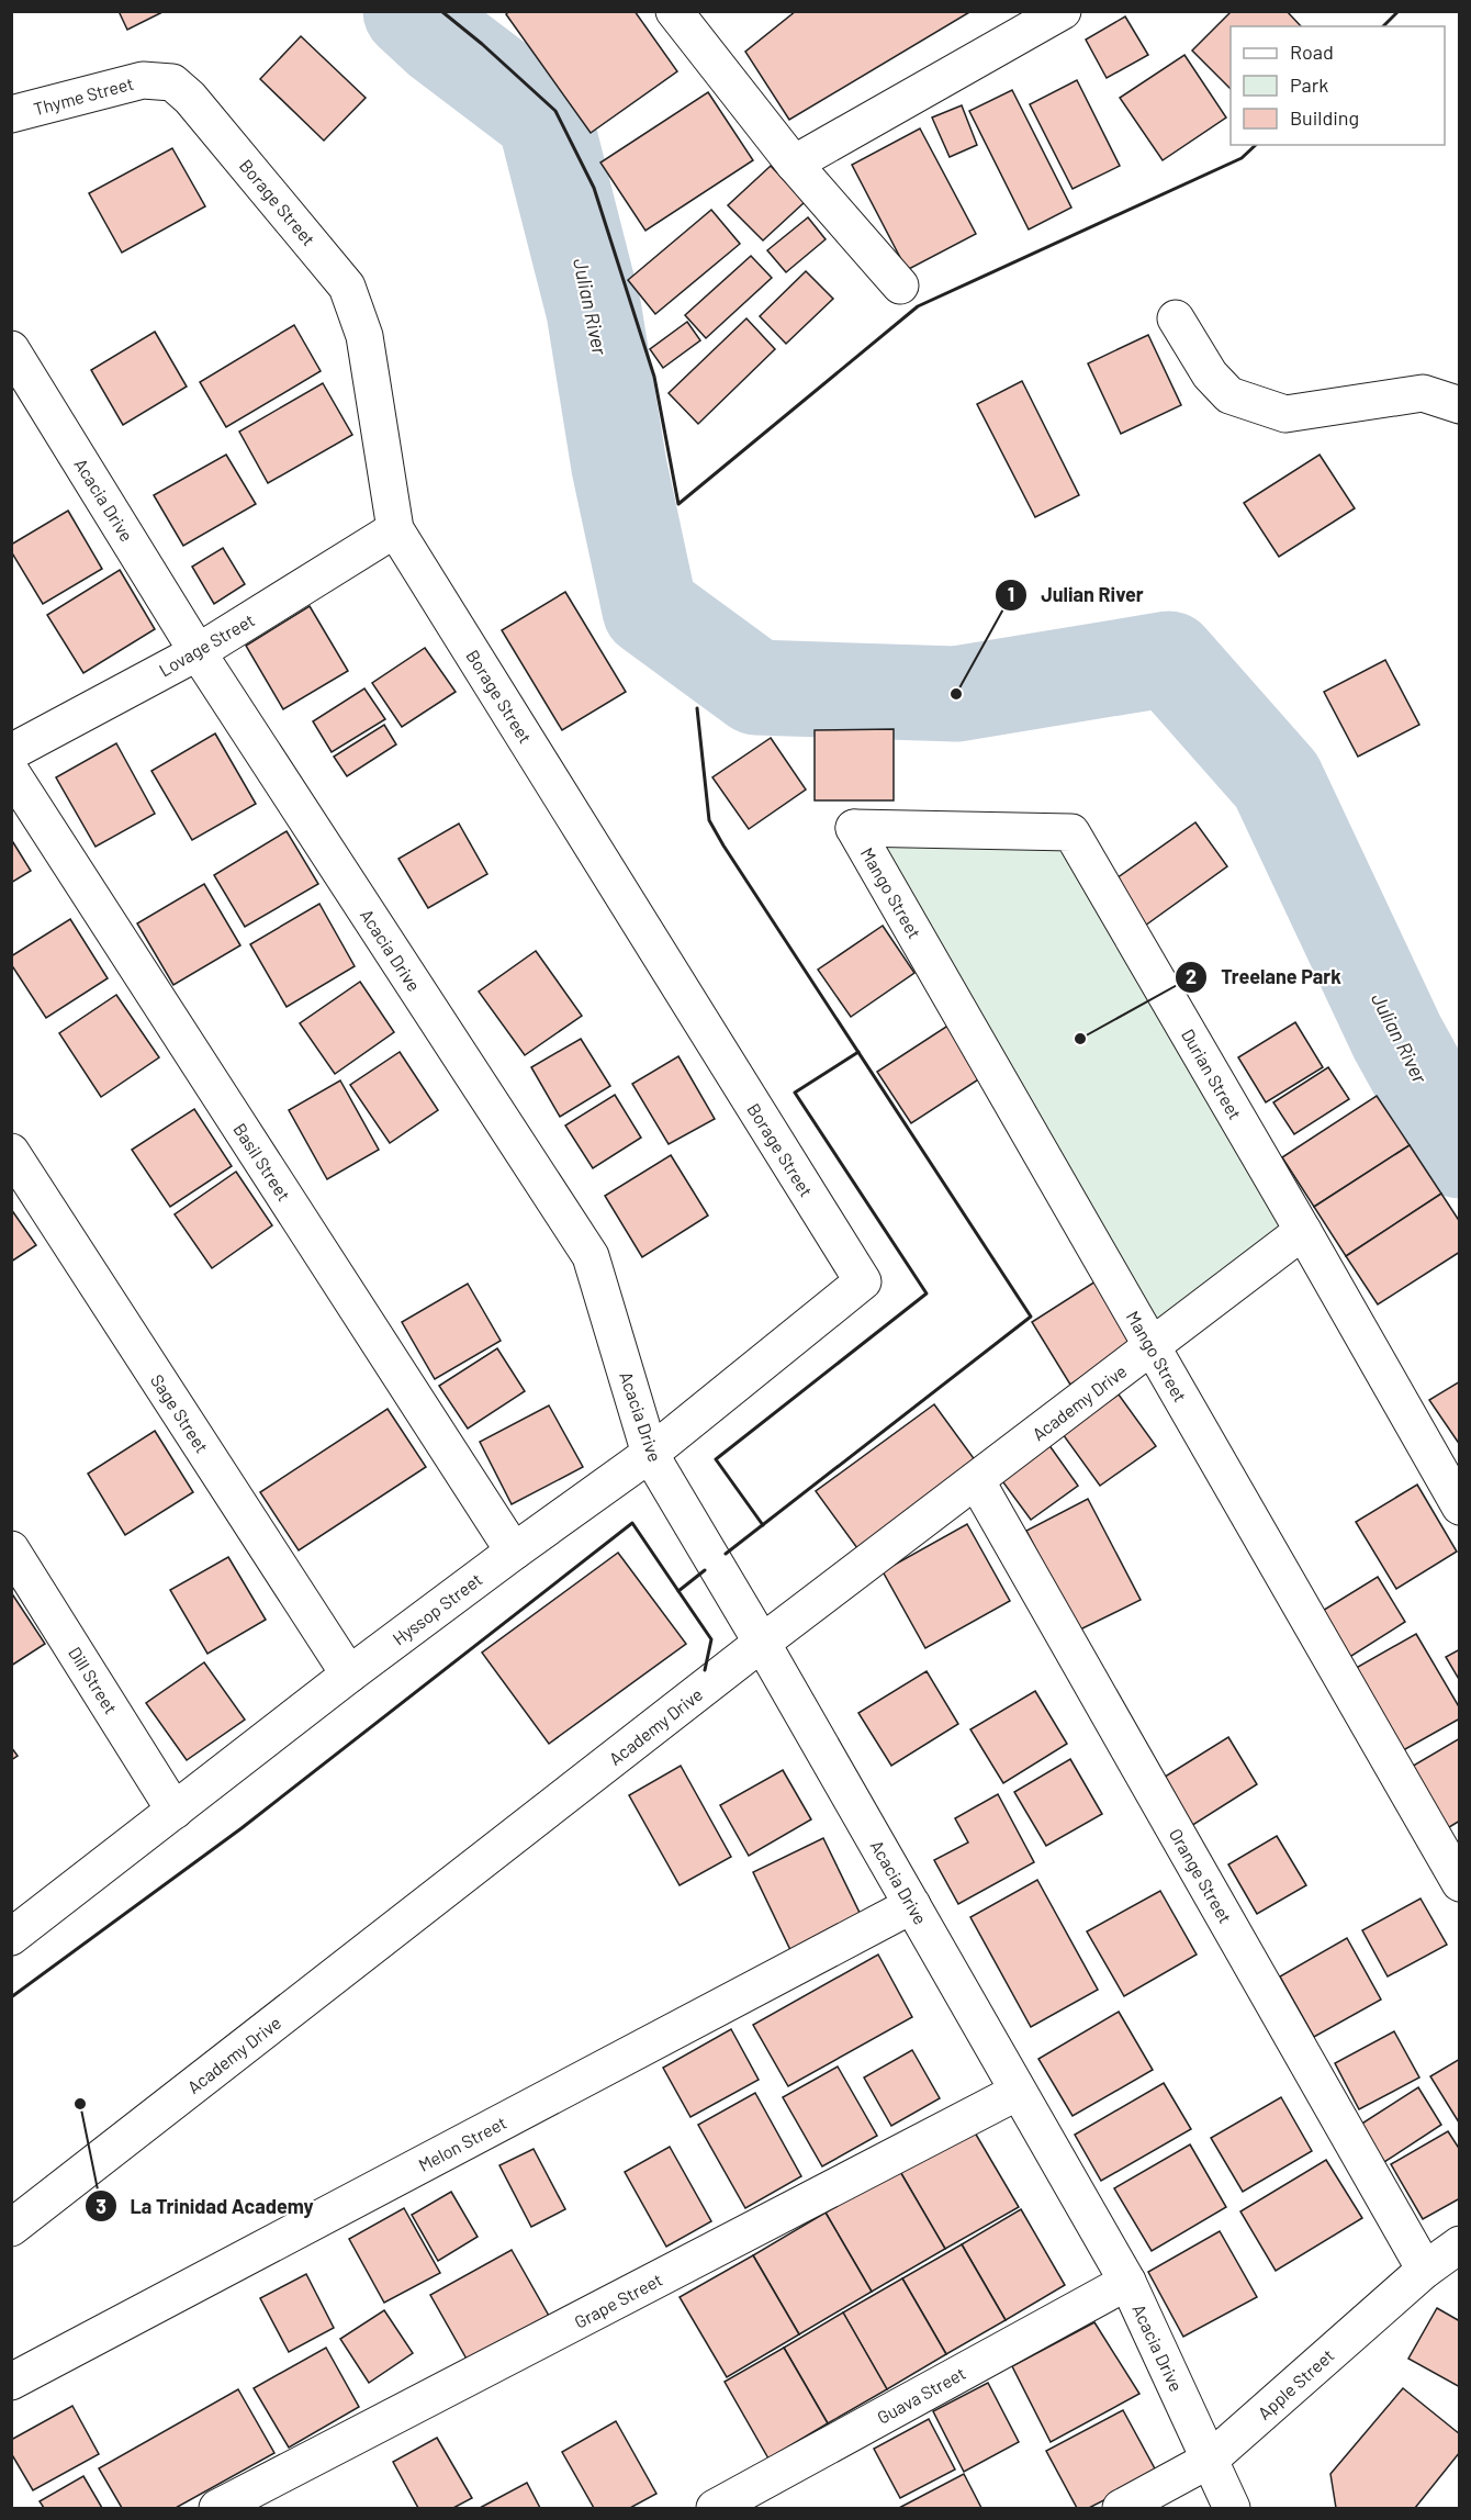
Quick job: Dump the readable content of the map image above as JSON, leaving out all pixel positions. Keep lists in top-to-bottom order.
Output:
{
  "streets": {
    "street": [
      "Thyme Street",
      "Borage Street",
      "Acacia Drive",
      "Lovage Street",
      "Mango Street",
      "Durian Street",
      "Basil Street",
      "Academy Drive",
      "Sage Street",
      "Hyssop Street",
      "Dill Street",
      "Orange Street",
      "Melon Street",
      "Grape Street",
      "Apple Street",
      "Guava Street"
    ]
  },
  "crossings": [
    ["Thyme Street", "Borage Street"],
    ["Borage Street", "Lovage Street"],
    ["Borage Street", "Hyssop Street"],
    ["Acacia Drive", "Lovage Street"],
    ["Acacia Drive", "Academy Drive"],
    ["Acacia Drive", "Hyssop Street"],
    ["Acacia Drive", "Melon Street"],
    ["Acacia Drive", "Grape Street"],
    ["Acacia Drive", "Apple Street"],
    ["Acacia Drive", "Guava Street"],
    ["Mango Street", "Durian Street"],
    ["Mango Street", "Academy Drive"],
    ["Durian Street", "Academy Drive"],
    ["Basil Street", "Hyssop Street"],
    ["Academy Drive", "Orange Street"],
    ["Sage Street", "Hyssop Street"],
    ["Hyssop Street", "Dill Street"],
    ["Orange Street", "Apple Street"]
  ],
  "water": ["Julian River"],
  "places": ["Julian River", "Treelane Park", "La Trinidad Academy"],
  "legend": ["Road", "Park", "Building"]
}
